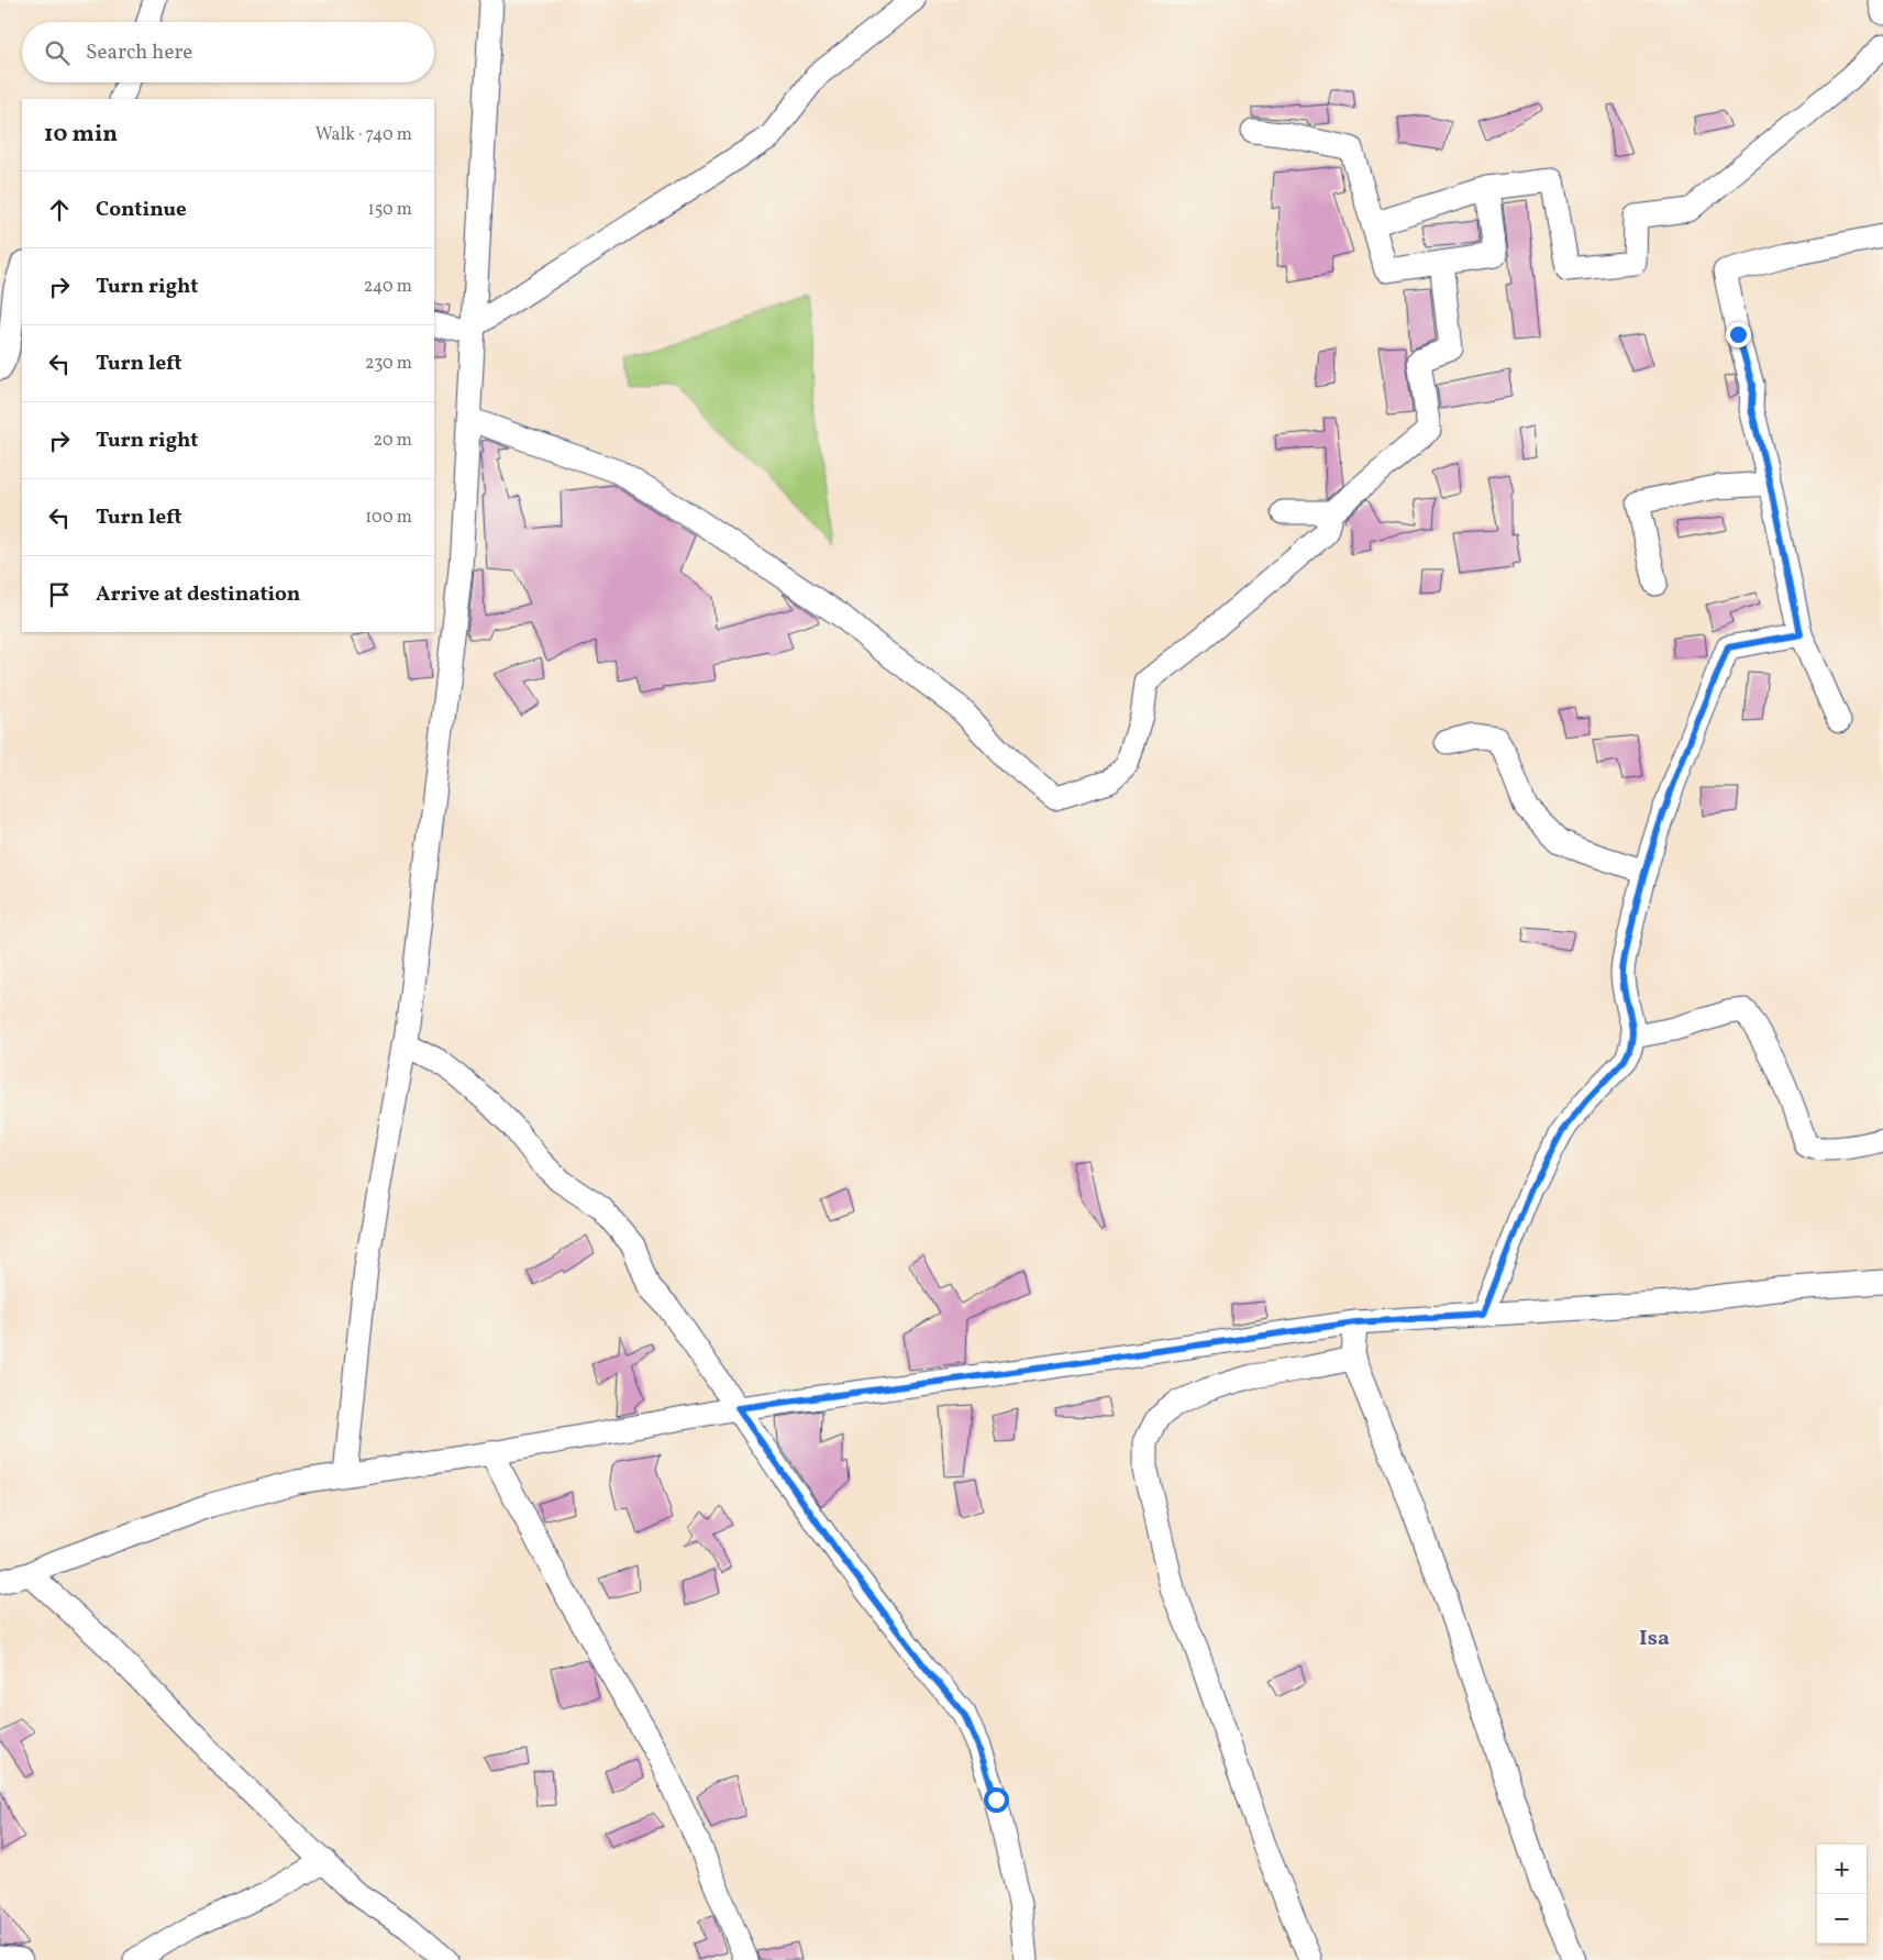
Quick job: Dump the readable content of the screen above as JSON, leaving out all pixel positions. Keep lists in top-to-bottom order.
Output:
{
  "districts": ["Isa"],
  "page": {
    "search": "Search here",
    "heading": ["10 min", "Walk · 740 m"],
    "list": [
      ["Continue", "150 m"],
      ["Turn right", "240 m"],
      ["Turn left", "230 m"],
      ["Turn right", "20 m"],
      ["Turn left", "100 m"],
      "Arrive at destination"
    ],
    "map_buttons": ["+", "−"]
  }
}
